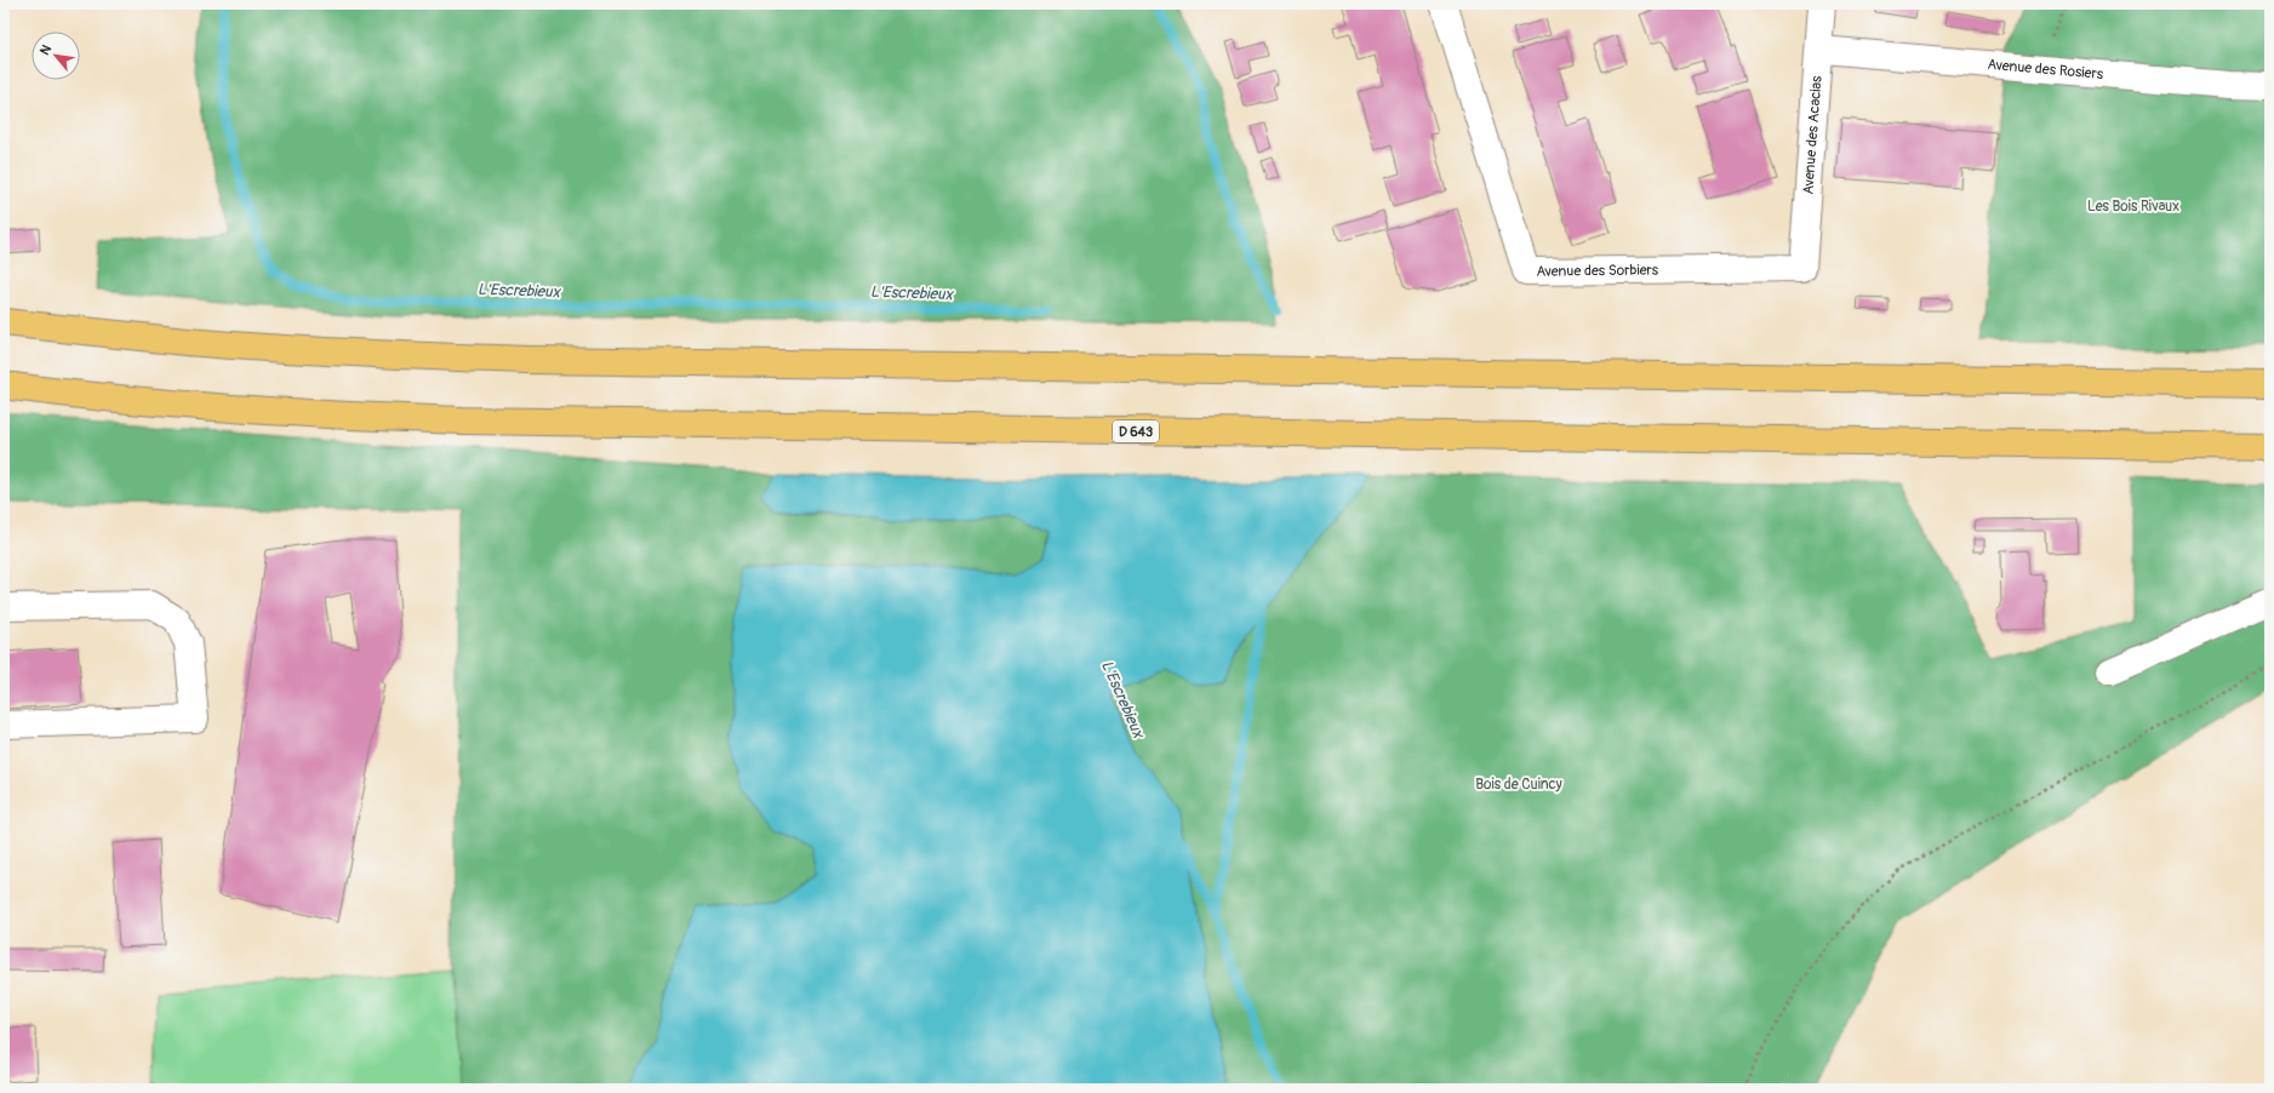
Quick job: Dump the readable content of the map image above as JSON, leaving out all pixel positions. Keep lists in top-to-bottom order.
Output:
{
  "streets": {
    "highway": ["D 643"],
    "street": ["Avenue des Rosiers", "Avenue des Acacias", "Avenue des Sorbiers"]
  },
  "crossings": [
    ["Avenue des Rosiers", "Avenue des Acacias"],
    ["Avenue des Acacias", "Avenue des Sorbiers"]
  ],
  "water": ["L'Escrebieux"],
  "parks": ["Les Bois Rivaux", "Bois de Cuincy"],
  "north": "top left"
}
